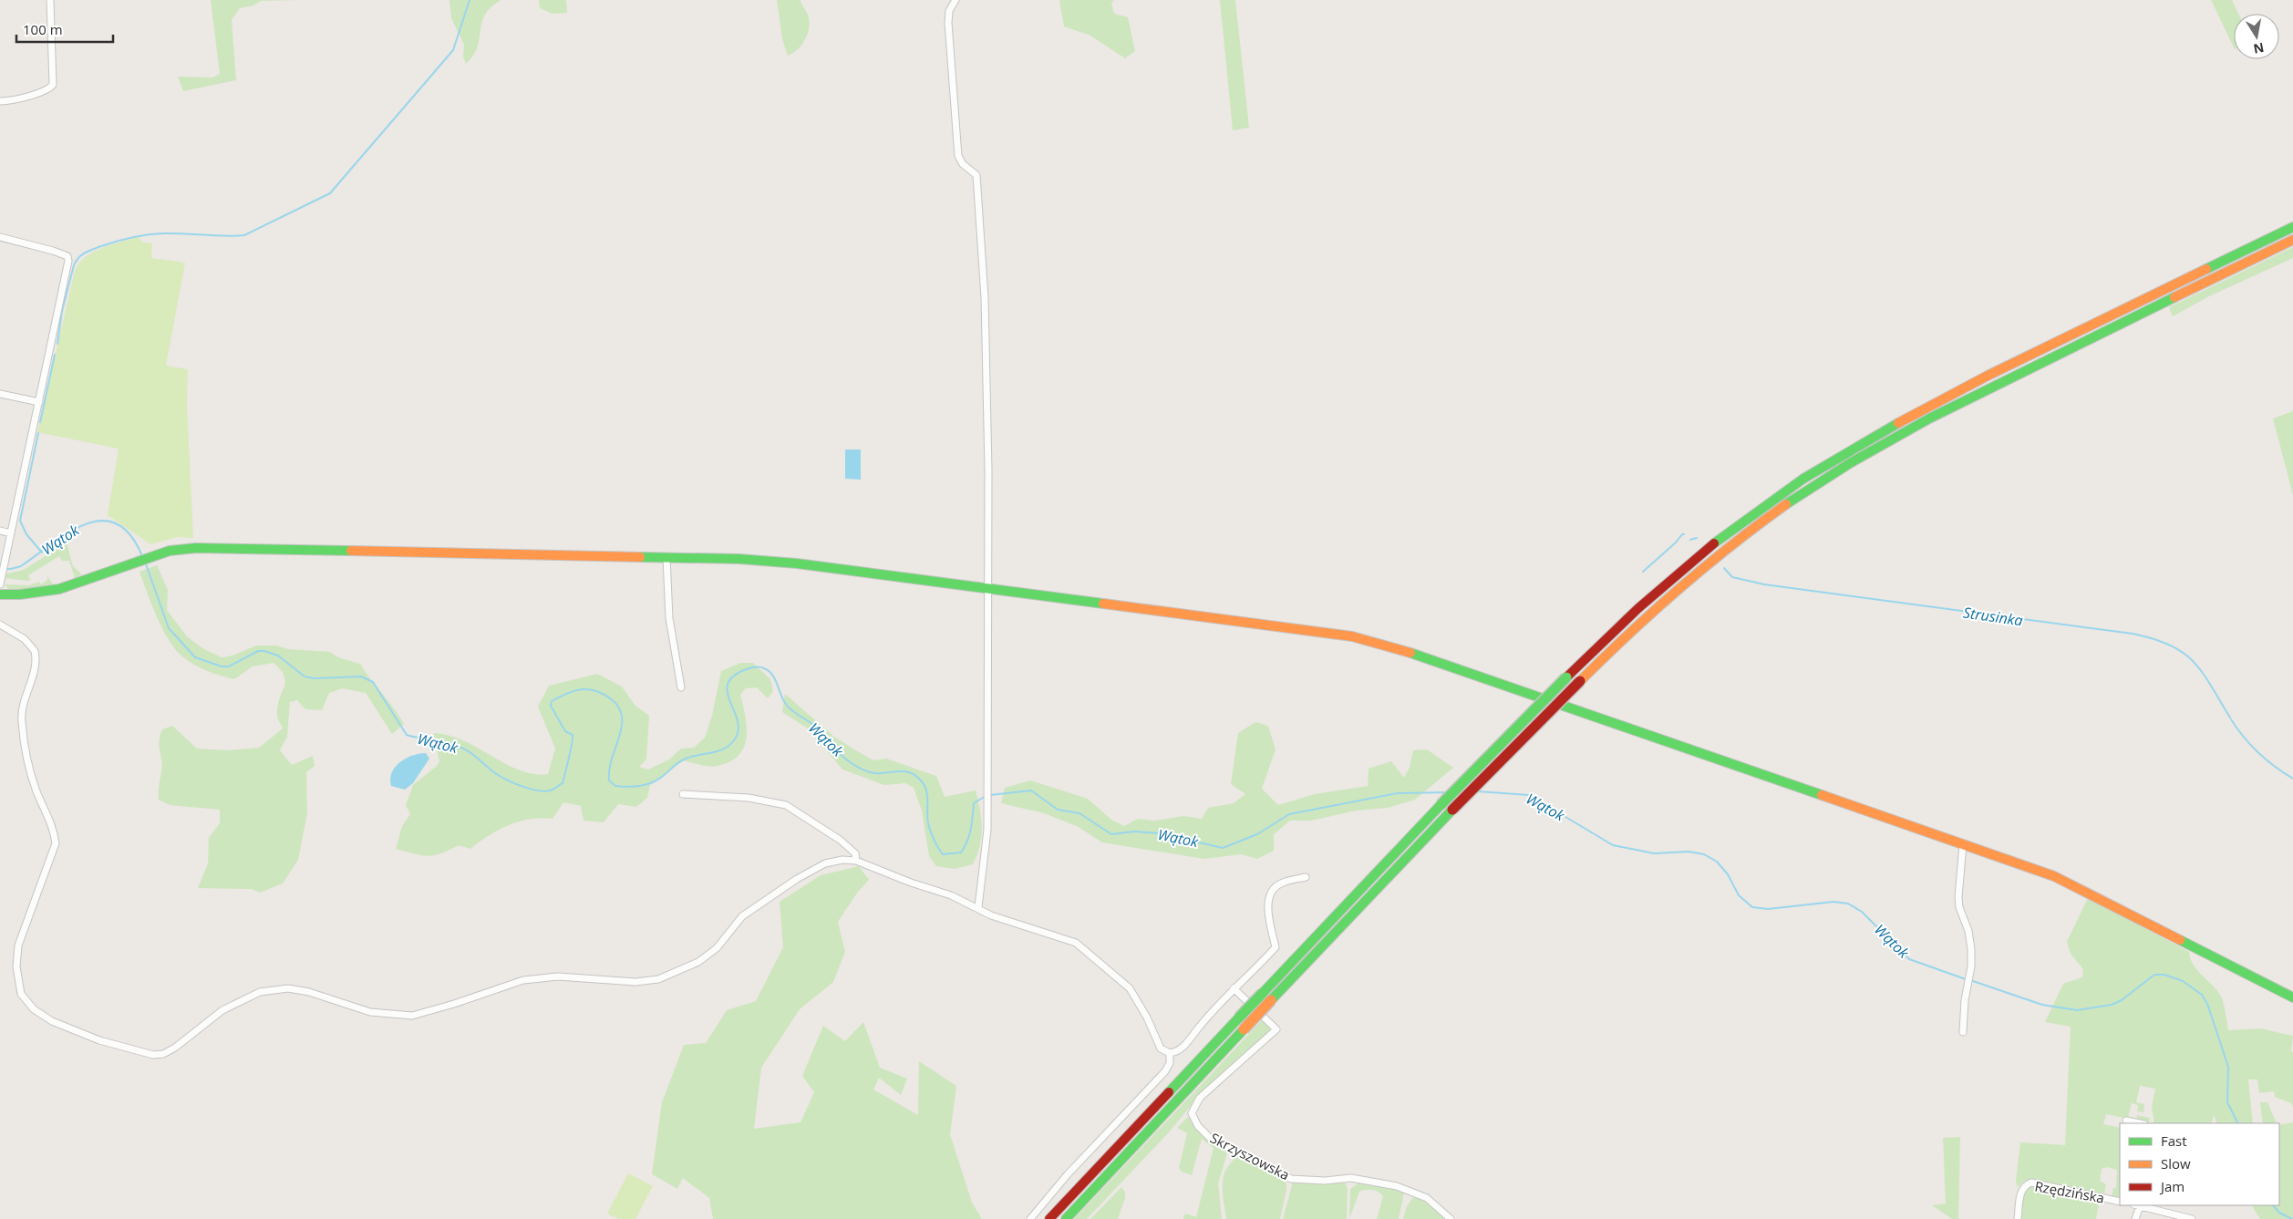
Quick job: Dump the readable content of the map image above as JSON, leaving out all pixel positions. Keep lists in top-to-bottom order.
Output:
{
  "streets": {
    "street": ["Skrzyszowska", "Rzędzińska"]
  },
  "water": ["Wątok", "Strusinka"],
  "legend": ["Fast", "Slow", "Jam"],
  "scale_bar": "100 m",
  "north": "bottom"
}
